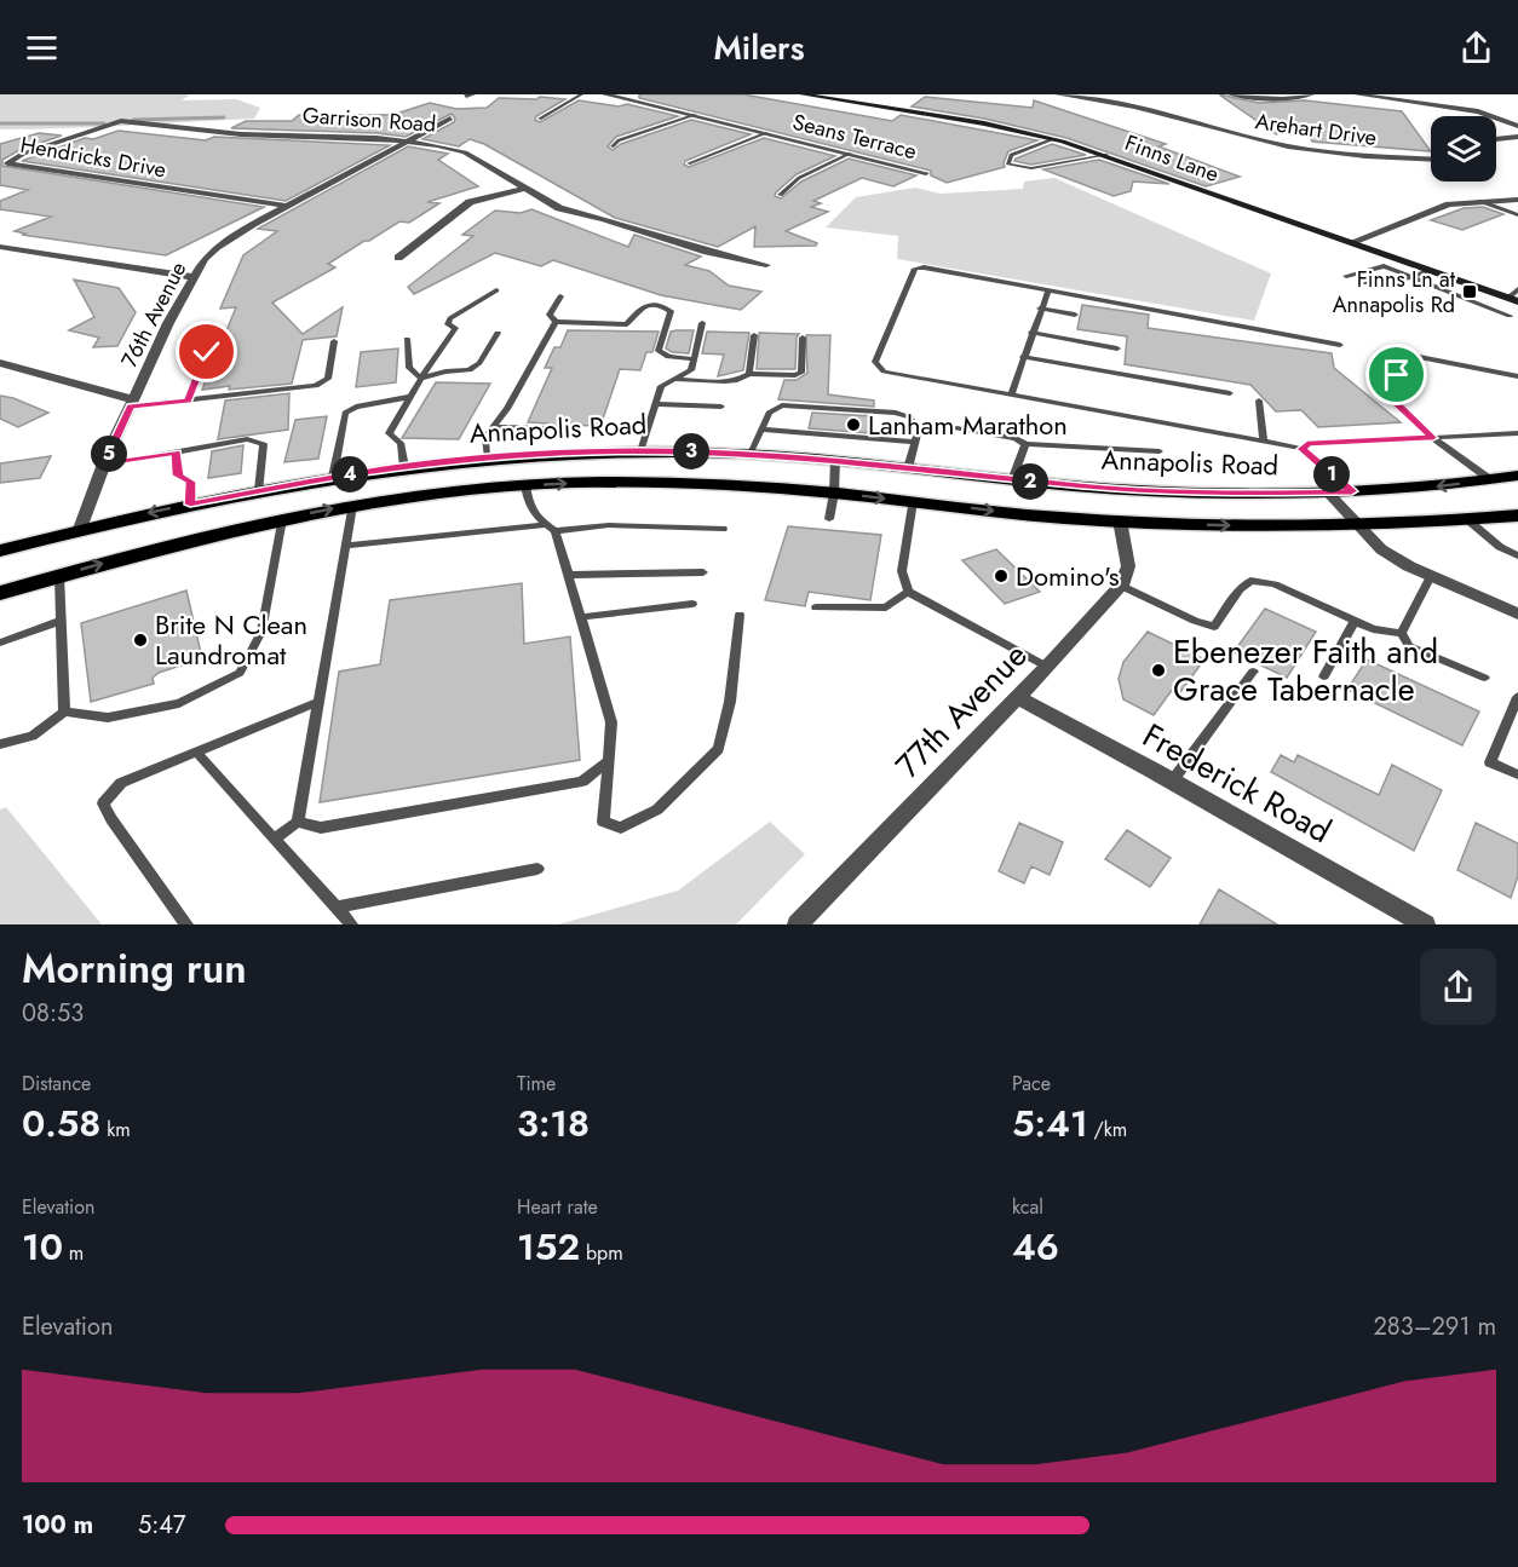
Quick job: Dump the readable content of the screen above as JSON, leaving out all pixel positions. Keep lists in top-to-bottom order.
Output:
{
  "streets": {
    "main road": ["Annapolis Road"],
    "street": [
      "Garrison Road",
      "Arehart Drive",
      "Seans Terrace",
      "Hendricks Drive",
      "Finns Lane",
      "76th Avenue",
      "77th Avenue",
      "Frederick Road"
    ]
  },
  "crossings": [
    ["Garrison Road", "Hendricks Drive"],
    ["Garrison Road", "76th Avenue"],
    ["Hendricks Drive", "76th Avenue"],
    ["76th Avenue", "Annapolis Road"],
    ["77th Avenue", "Frederick Road"]
  ],
  "places": {
    "transit": ["Finns Ln at Annapolis Rd"],
    "other": [
      "Lanham Marathon",
      "Domino's",
      "Brite N Clean Laundromat",
      "Ebenezer Faith and Grace Tabernacle"
    ]
  },
  "page": {
    "header": "Milers",
    "pins": [
      "3",
      "5",
      "1",
      "4",
      "2"
    ],
    "heading": ["Morning run", "08:53"],
    "stats": [
      ["Distance", "0.58 km"],
      ["Time", "3:18"],
      ["Pace", "5:41 /km"],
      ["Elevation", "10 m"],
      ["Heart rate", "152 bpm"],
      ["kcal", "46"]
    ],
    "chart": ["Elevation", "283–291 m"],
    "list": [
      {
        "name": "100 m",
        "note": "5:47"
      }
    ]
  }
}
